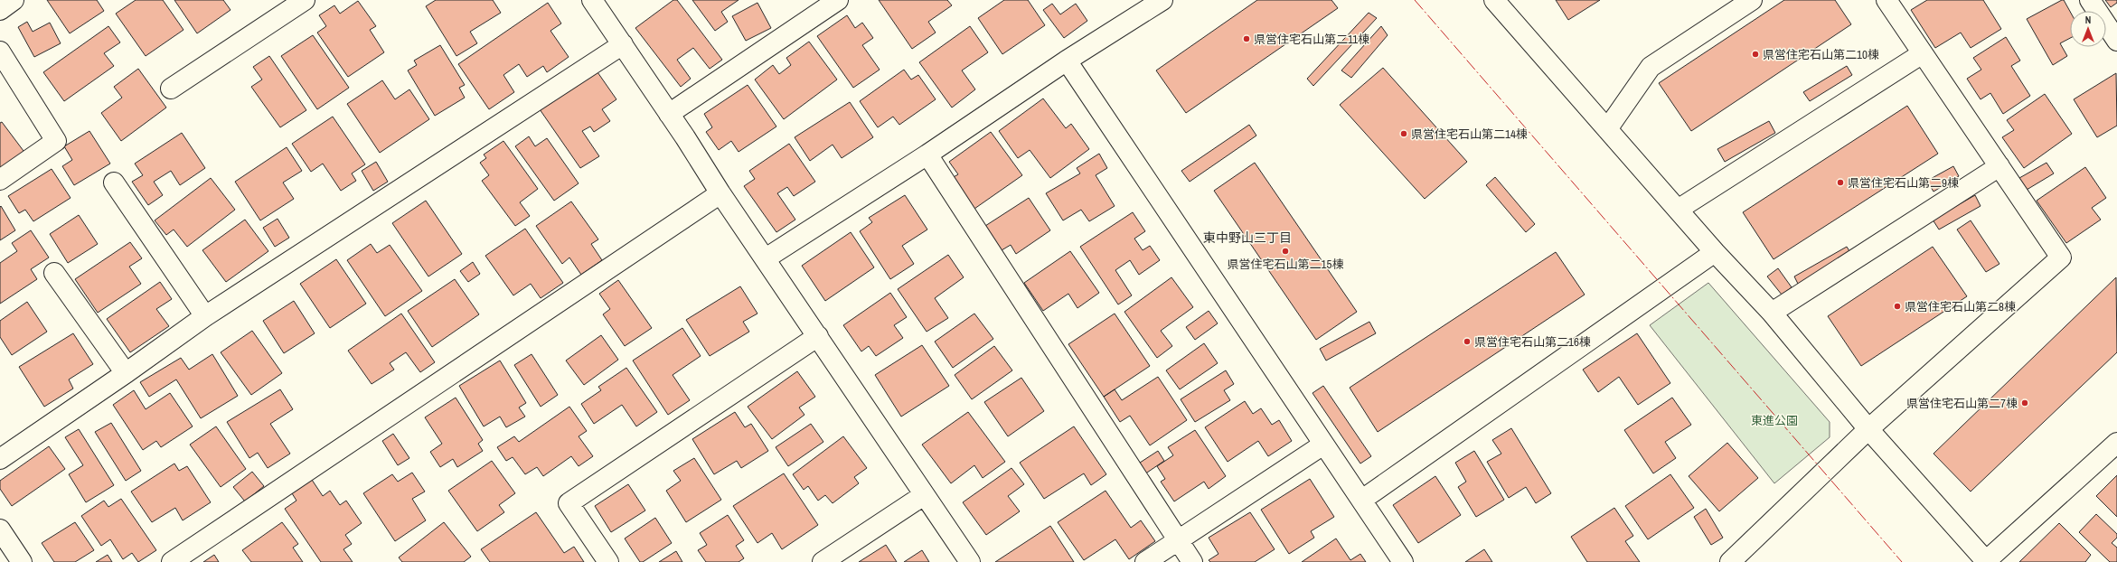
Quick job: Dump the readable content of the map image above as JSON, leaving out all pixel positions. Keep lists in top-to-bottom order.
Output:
{
  "districts": ["東中野山三丁目"],
  "parks": ["東進公園"],
  "places": [
    "県営住宅石山第二11棟",
    "県営住宅石山第二10棟",
    "県営住宅石山第二14棟",
    "県営住宅石山第二9棟",
    "県営住宅石山第二15棟",
    "県営住宅石山第二8棟",
    "県営住宅石山第二16棟",
    "県営住宅石山第二7棟"
  ],
  "north": "top"
}
